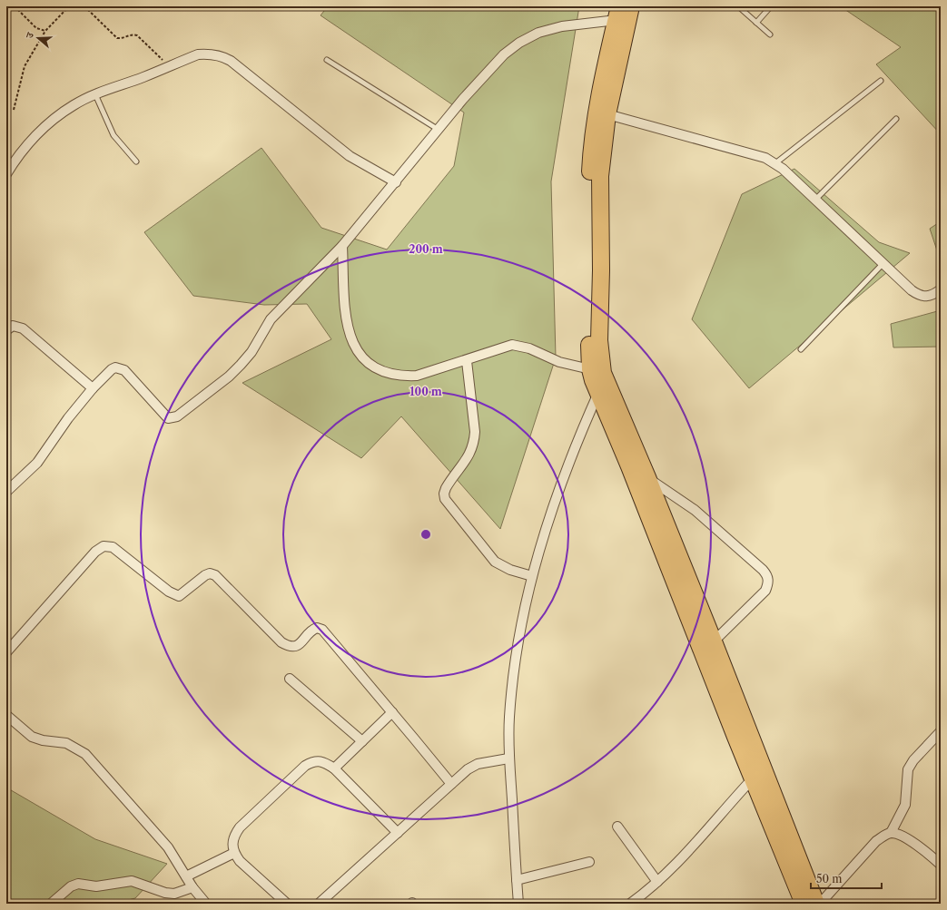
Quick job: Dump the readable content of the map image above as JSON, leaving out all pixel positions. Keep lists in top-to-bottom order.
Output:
{
  "scale_bar": "50 m",
  "north": "left",
  "rings": ["200 m", "100 m"]
}
